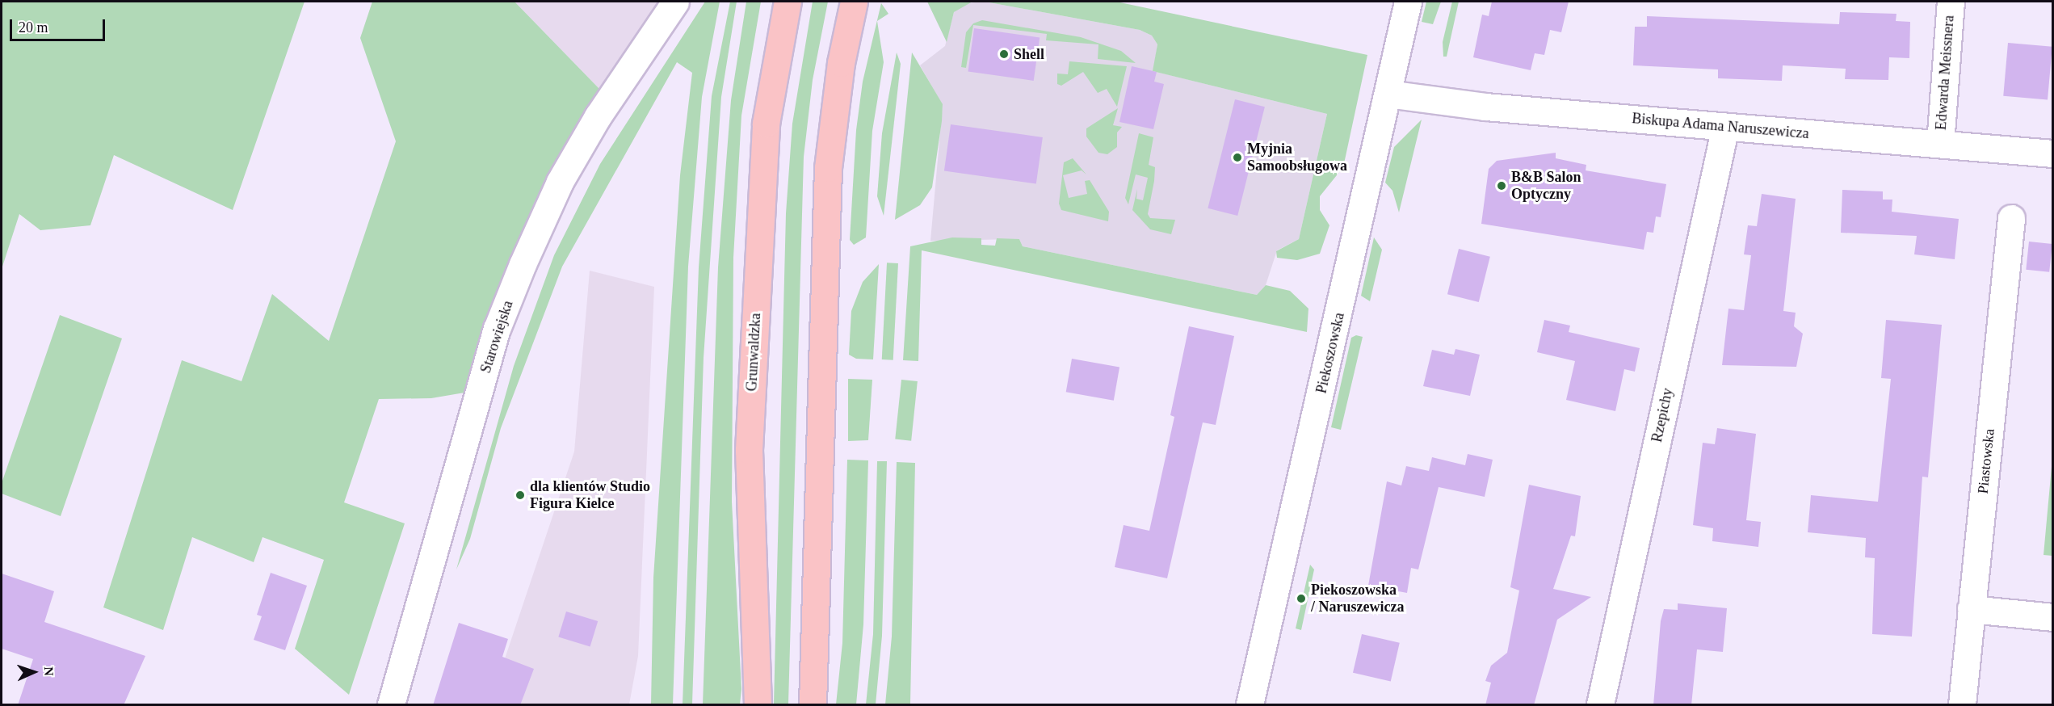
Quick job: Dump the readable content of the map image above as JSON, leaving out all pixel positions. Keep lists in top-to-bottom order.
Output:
{
  "streets": {
    "main road": ["Grunwaldzka"],
    "street": [
      "Edwarda Meissnera",
      "Biskupa Adama Naruszewicza",
      "Starowiejska",
      "Piekoszowska",
      "Rzepichy",
      "Piastowska"
    ]
  },
  "crossings": [
    ["Edwarda Meissnera", "Biskupa Adama Naruszewicza"],
    ["Biskupa Adama Naruszewicza", "Piekoszowska"],
    ["Biskupa Adama Naruszewicza", "Rzepichy"]
  ],
  "places": [
    "Shell",
    "Myjnia Samoobsługowa",
    "B&B Salon Optyczny",
    "dla klientów Studio Figura Kielce",
    "Piekoszowska / Naruszewicza"
  ],
  "scale_bar": "20 m",
  "north": "right"
}
